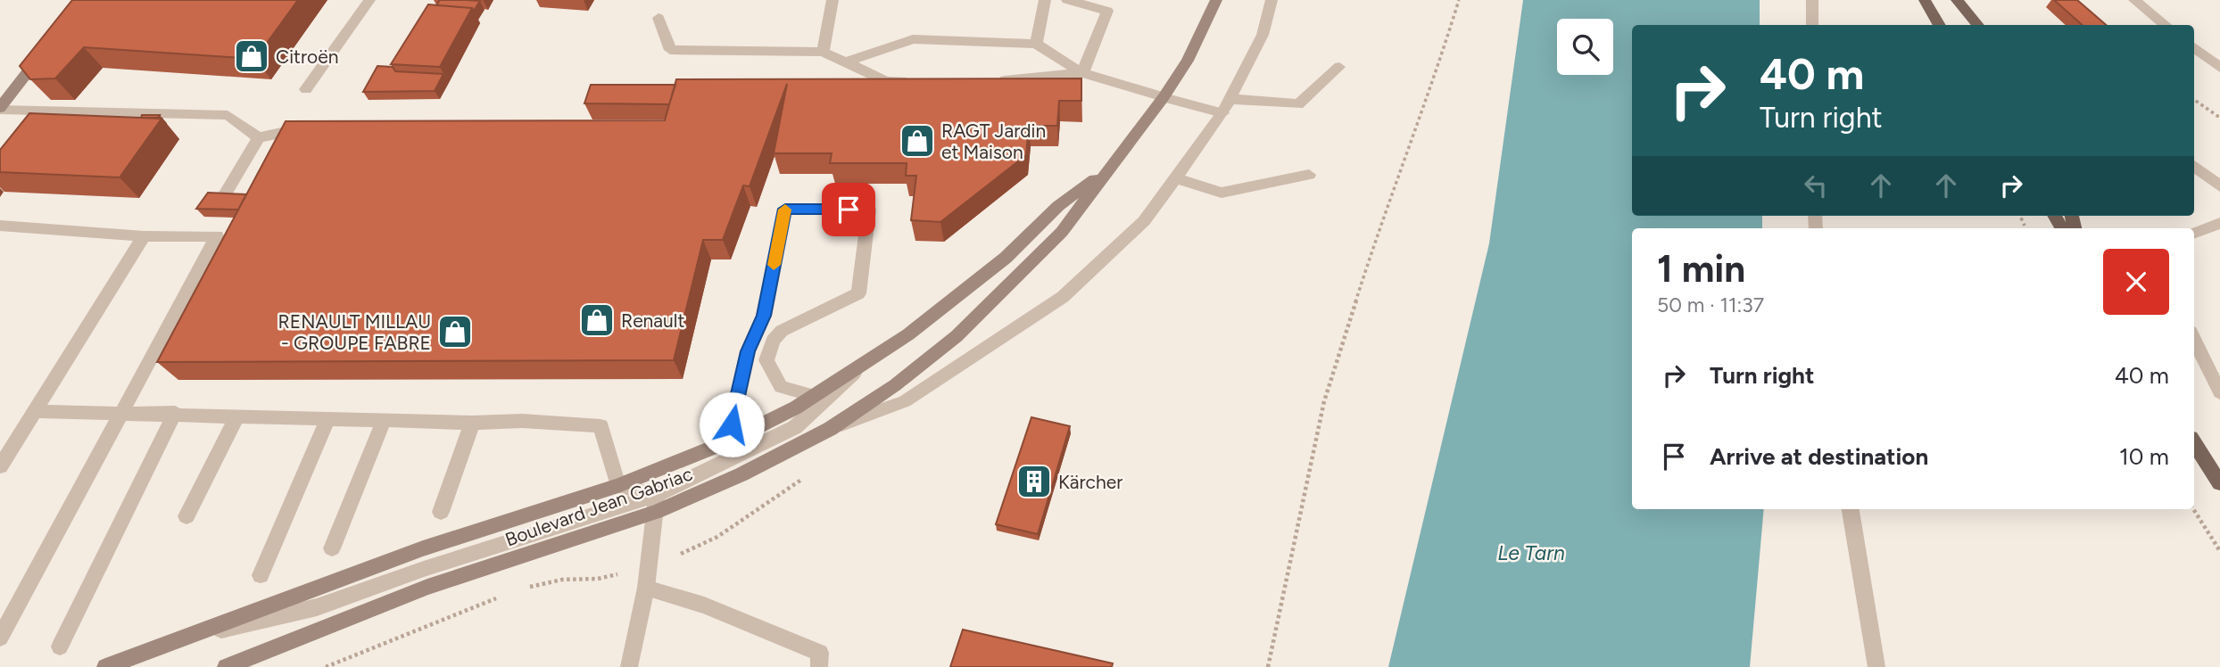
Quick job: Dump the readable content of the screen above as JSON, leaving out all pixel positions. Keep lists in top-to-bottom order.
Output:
{
  "streets": {
    "main road": ["Boulevard Jean Gabriac"]
  },
  "water": ["Le Tarn"],
  "places": {
    "shop": [
      "Citroën",
      "RAGT Jardin et Maison",
      "Renault",
      "RENAULT MILLAU - GROUPE FABRE"
    ],
    "building": ["Kärcher"]
  },
  "page": {
    "turn": ["40 m", "Turn right"],
    "heading": ["1 min", "50 m · 11:37"],
    "list": [
      {
        "name": "Turn right",
        "value": "40 m"
      },
      {
        "name": "Arrive at destination",
        "value": "10 m"
      }
    ]
  }
}
